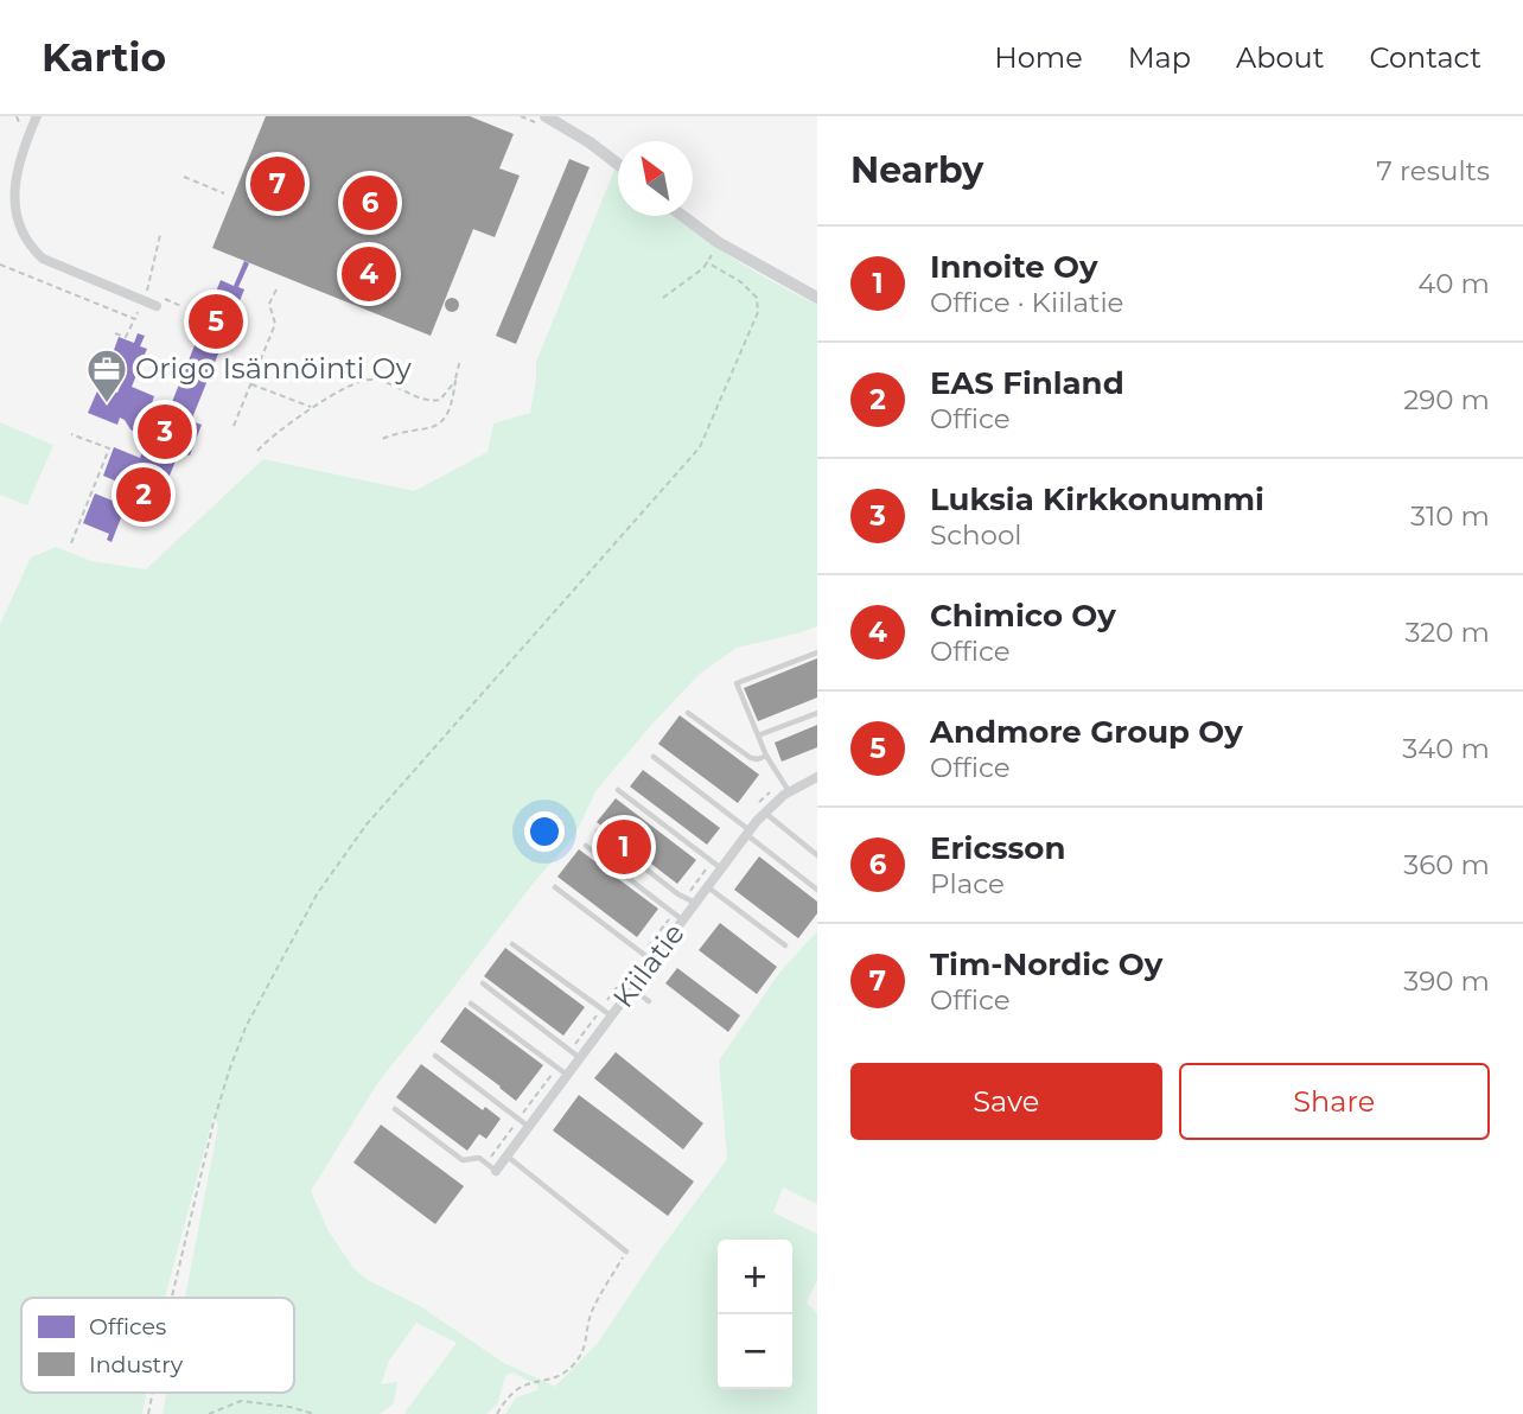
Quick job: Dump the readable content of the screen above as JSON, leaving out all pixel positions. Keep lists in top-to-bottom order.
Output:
{
  "streets": {
    "street": ["Kiilatie"]
  },
  "places": {
    "office": ["Origo Isännöinti Oy"]
  },
  "legend": ["Offices", "Industry"],
  "north": "top left",
  "page": {
    "header": "Kartio",
    "nav": [
      "Home",
      "Map",
      "About",
      "Contact"
    ],
    "heading": ["Nearby", "7 results"],
    "pins": [
      "7",
      "6",
      "4",
      "5",
      "3",
      "2",
      "1"
    ],
    "list": [
      {
        "mark": "1",
        "name": "Innoite Oy",
        "note": "Office · Kiilatie",
        "value": "40 m"
      },
      {
        "mark": "2",
        "name": "EAS Finland",
        "note": "Office",
        "value": "290 m"
      },
      {
        "mark": "3",
        "name": "Luksia Kirkkonummi",
        "note": "School",
        "value": "310 m"
      },
      {
        "mark": "4",
        "name": "Chimico Oy",
        "note": "Office",
        "value": "320 m"
      },
      {
        "mark": "5",
        "name": "Andmore Group Oy",
        "note": "Office",
        "value": "340 m"
      },
      {
        "mark": "6",
        "name": "Ericsson",
        "note": "Place",
        "value": "360 m"
      },
      {
        "mark": "7",
        "name": "Tim-Nordic Oy",
        "note": "Office",
        "value": "390 m"
      }
    ],
    "buttons": ["Save", "Share"],
    "map_buttons": ["+", "−"]
  }
}
